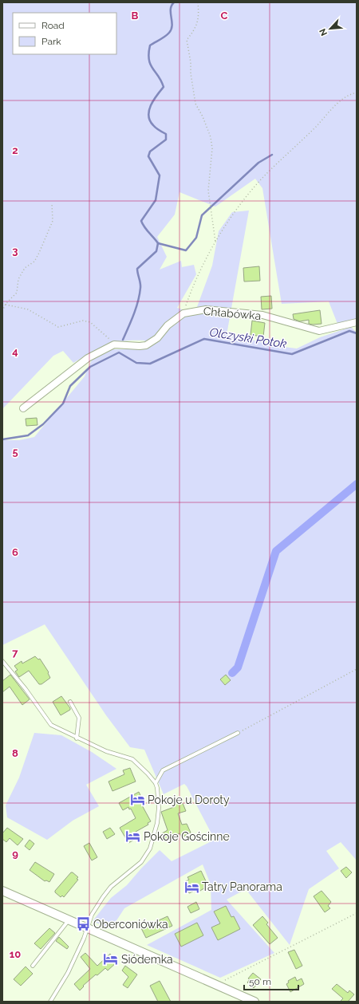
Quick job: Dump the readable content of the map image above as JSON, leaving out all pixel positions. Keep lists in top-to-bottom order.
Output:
{
  "streets": {
    "street": ["Chłabówka"]
  },
  "water": ["Olczyski Potok"],
  "places": {
    "hotel": [
      "Pokoje u Doroty",
      "Pokoje Gościnne",
      "Tatry Panorama",
      "Siódemka"
    ],
    "bus stop": ["Oberconiówka"]
  },
  "legend": ["Road", "Park"],
  "scale_bar": "50 m",
  "north": "bottom left",
  "grid": {
    "columns": ["B", "C"],
    "rows": [
      "2",
      "3",
      "4",
      "5",
      "6",
      "7",
      "8",
      "9",
      "10"
    ]
  }
}
